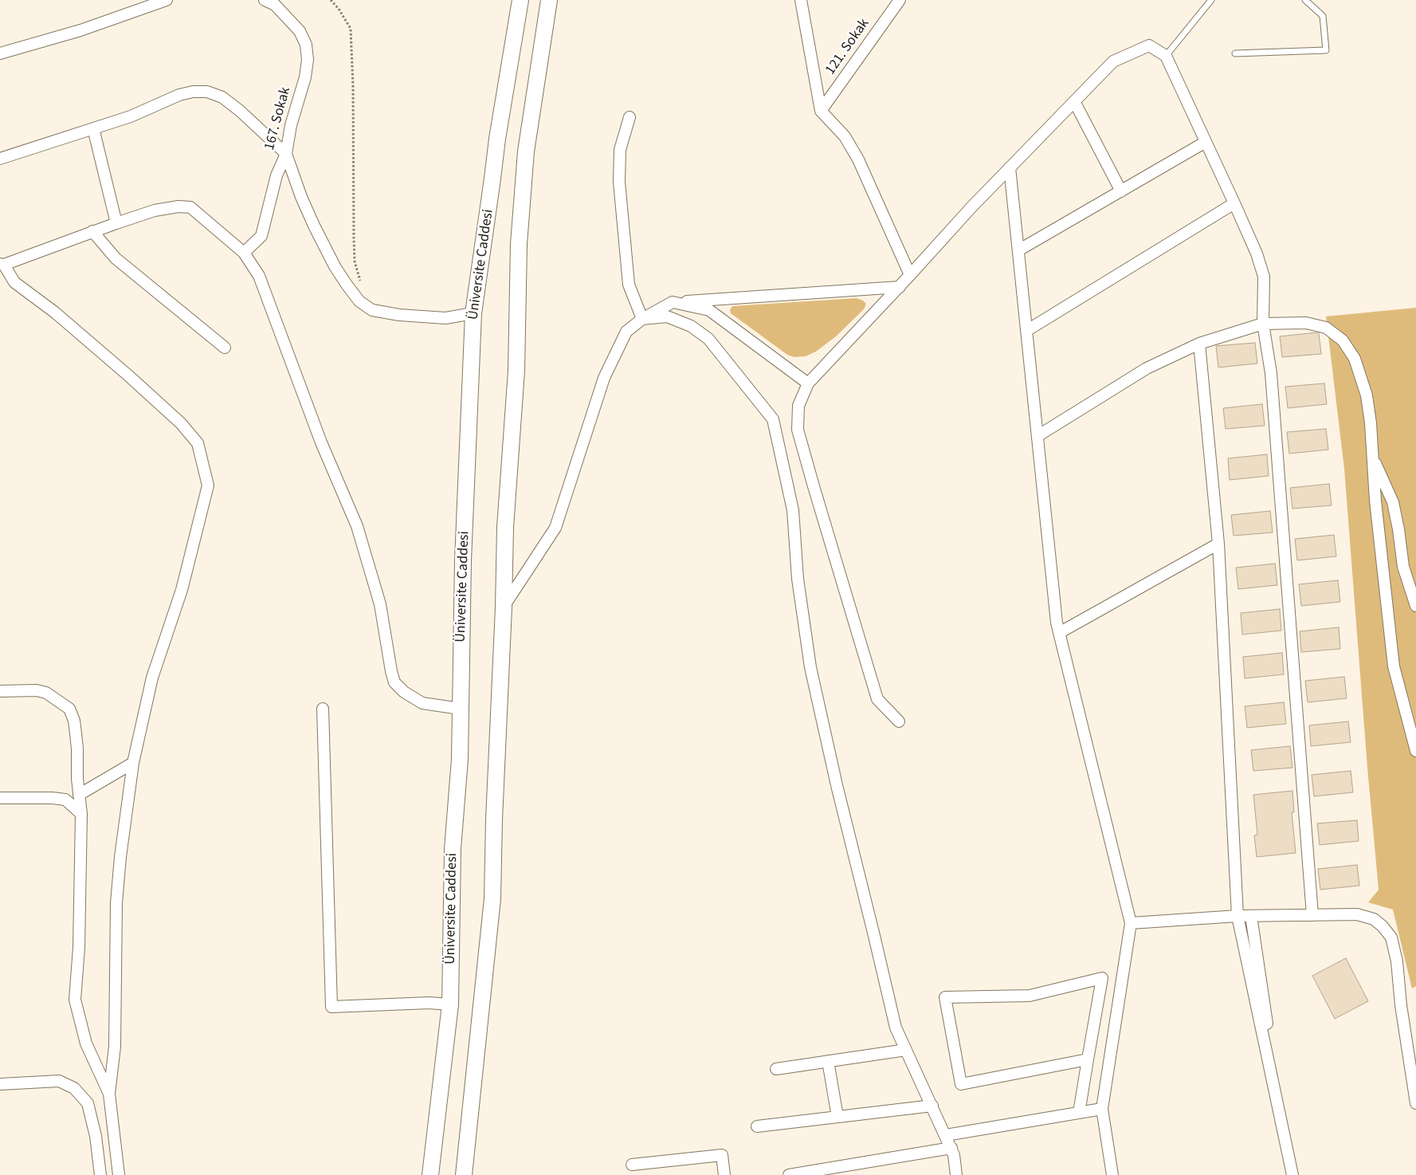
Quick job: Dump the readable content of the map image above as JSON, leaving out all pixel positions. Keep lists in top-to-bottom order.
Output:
{
  "streets": {
    "main road": ["Üniversite Caddesi"],
    "street": ["121. Sokak", "167. Sokak"]
  }
}
